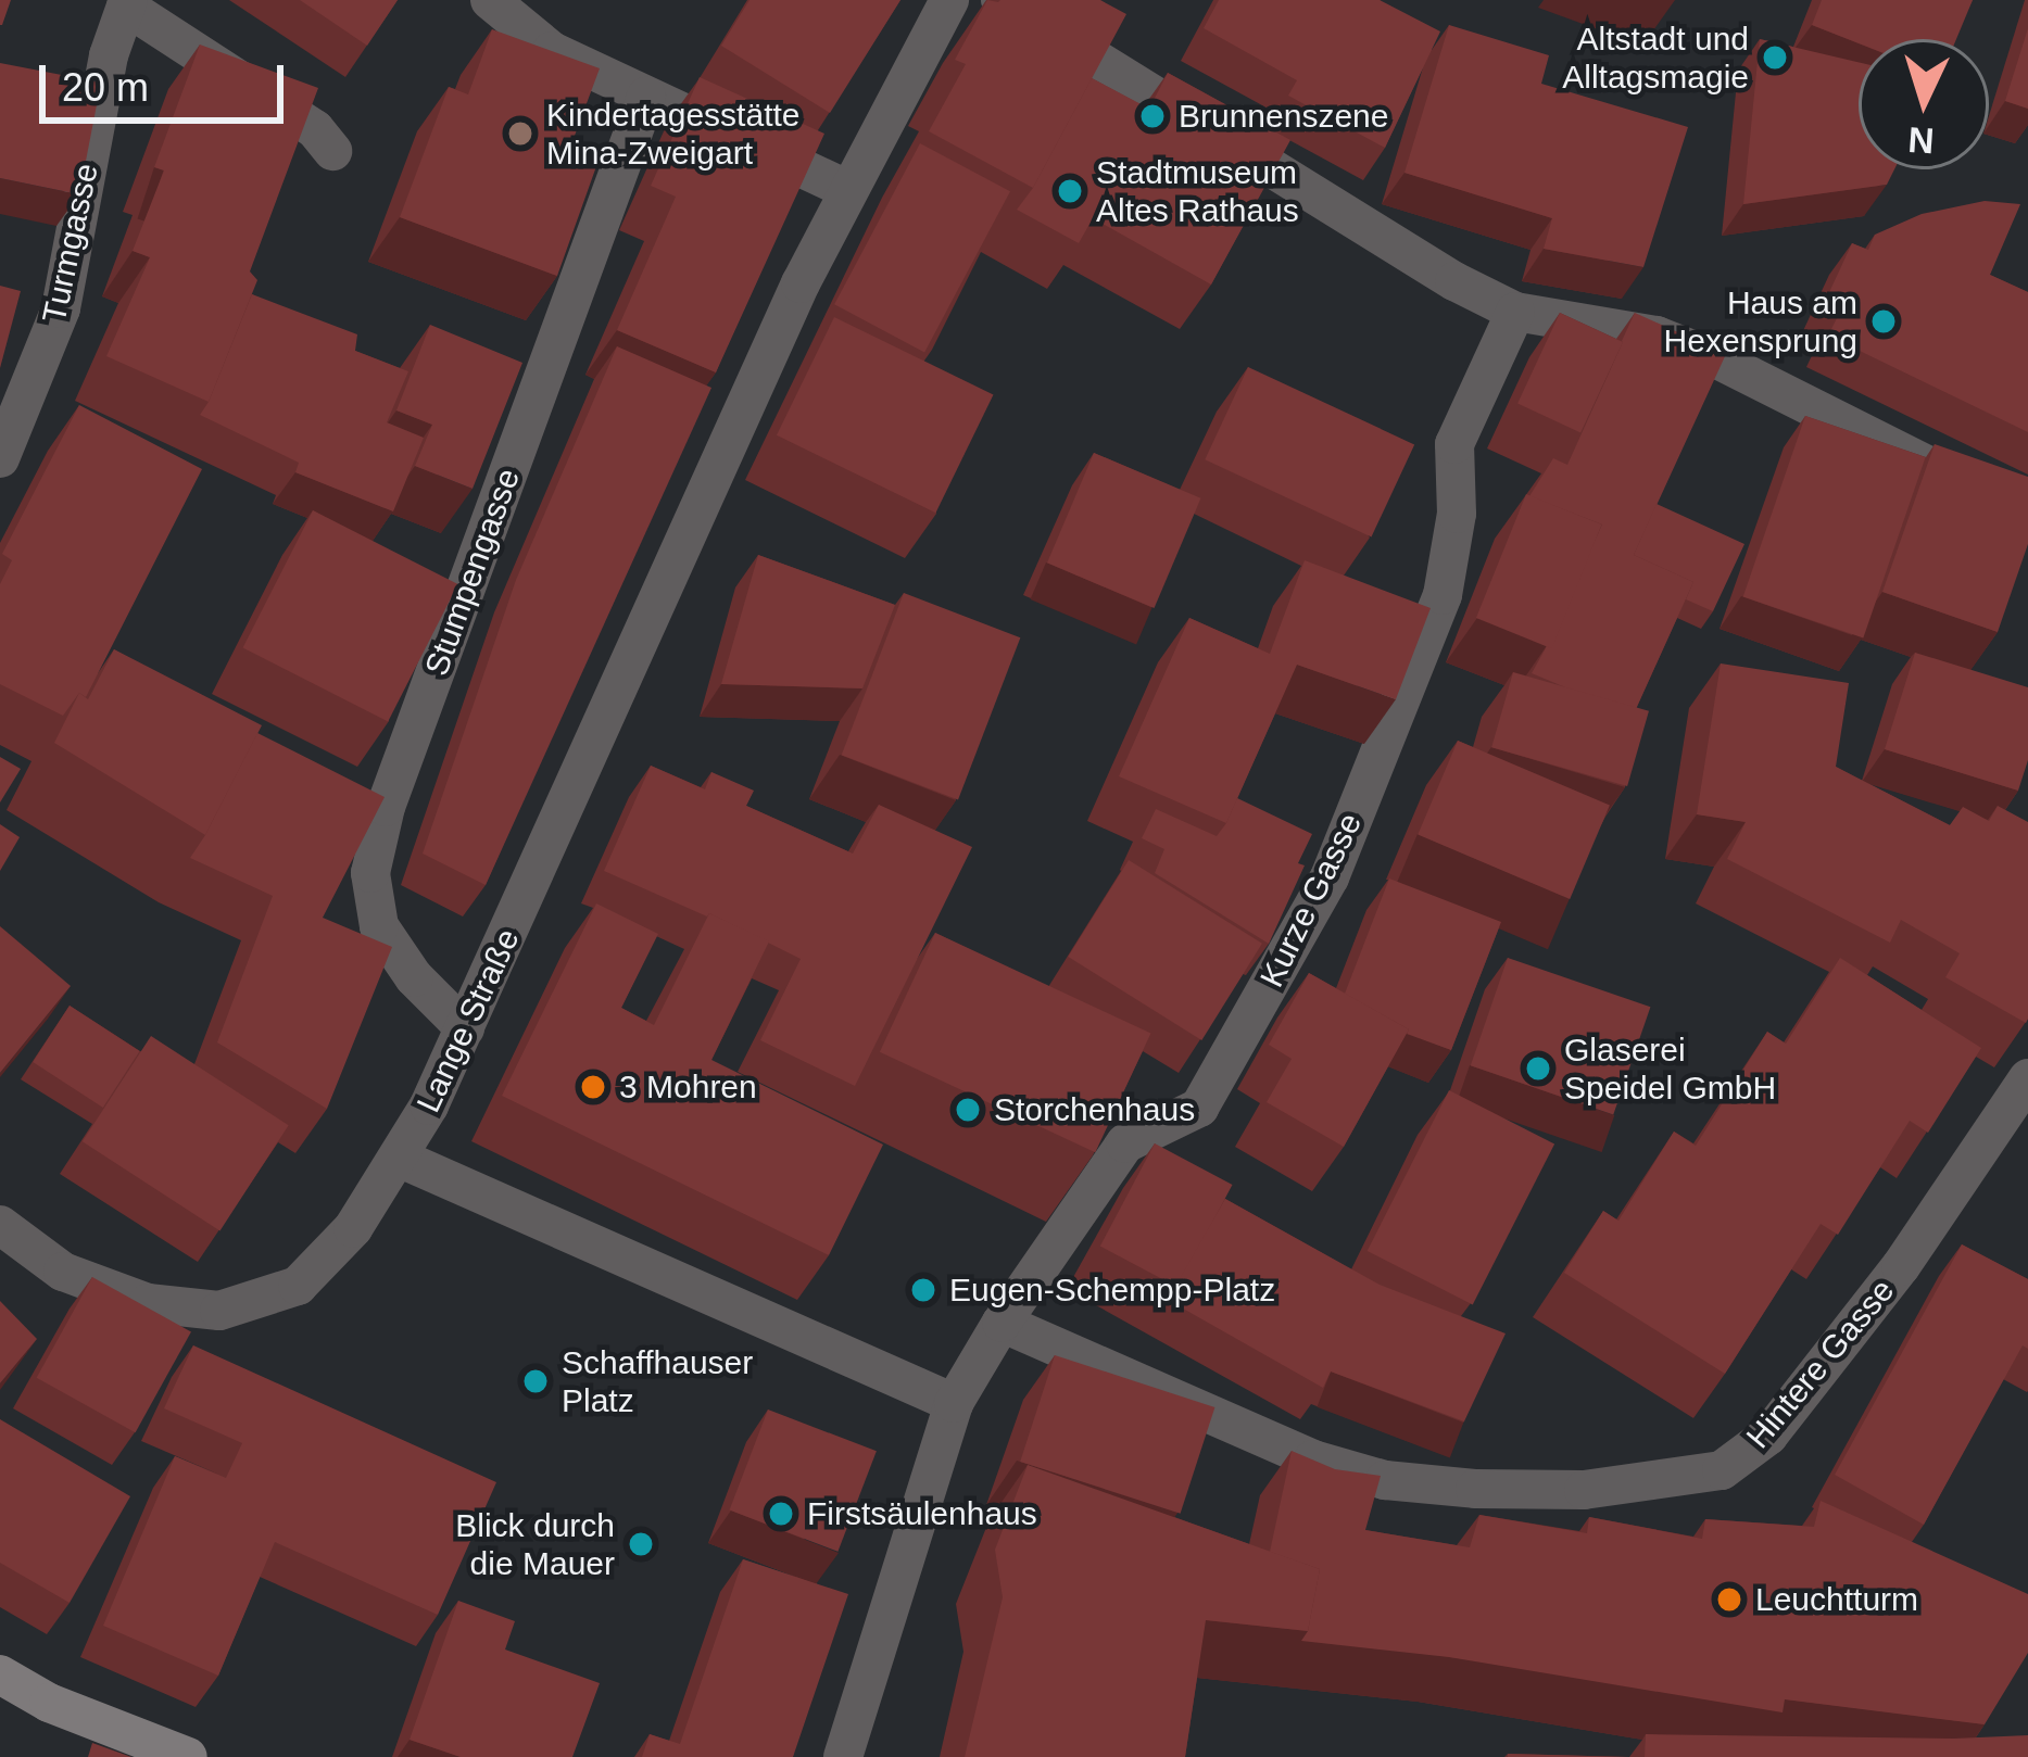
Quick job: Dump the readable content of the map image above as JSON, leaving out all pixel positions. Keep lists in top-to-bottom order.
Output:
{
  "streets": {
    "street": [
      "Turmgasse",
      "Stumpengasse",
      "Kurze Gasse",
      "Lange Straße",
      "Hintere Gasse"
    ]
  },
  "crossings": [
    ["Stumpengasse", "Lange Straße"],
    ["Kurze Gasse", "Hintere Gasse"]
  ],
  "places": [
    "Altstadt und Alltagsmagie",
    "Brunnenszene",
    "Kindertagesstätte Mina-Zweigart",
    "Stadtmuseum Altes Rathaus",
    "Haus am Hexensprung",
    "Glaserei Speidel GmbH",
    "3 Mohren",
    "Storchenhaus",
    "Eugen-Schempp-Platz",
    "Schaffhauser Platz",
    "Firstsäulenhaus",
    "Blick durch die Mauer",
    "Leuchtturm"
  ],
  "scale_bar": "20 m",
  "north": "bottom"
}
